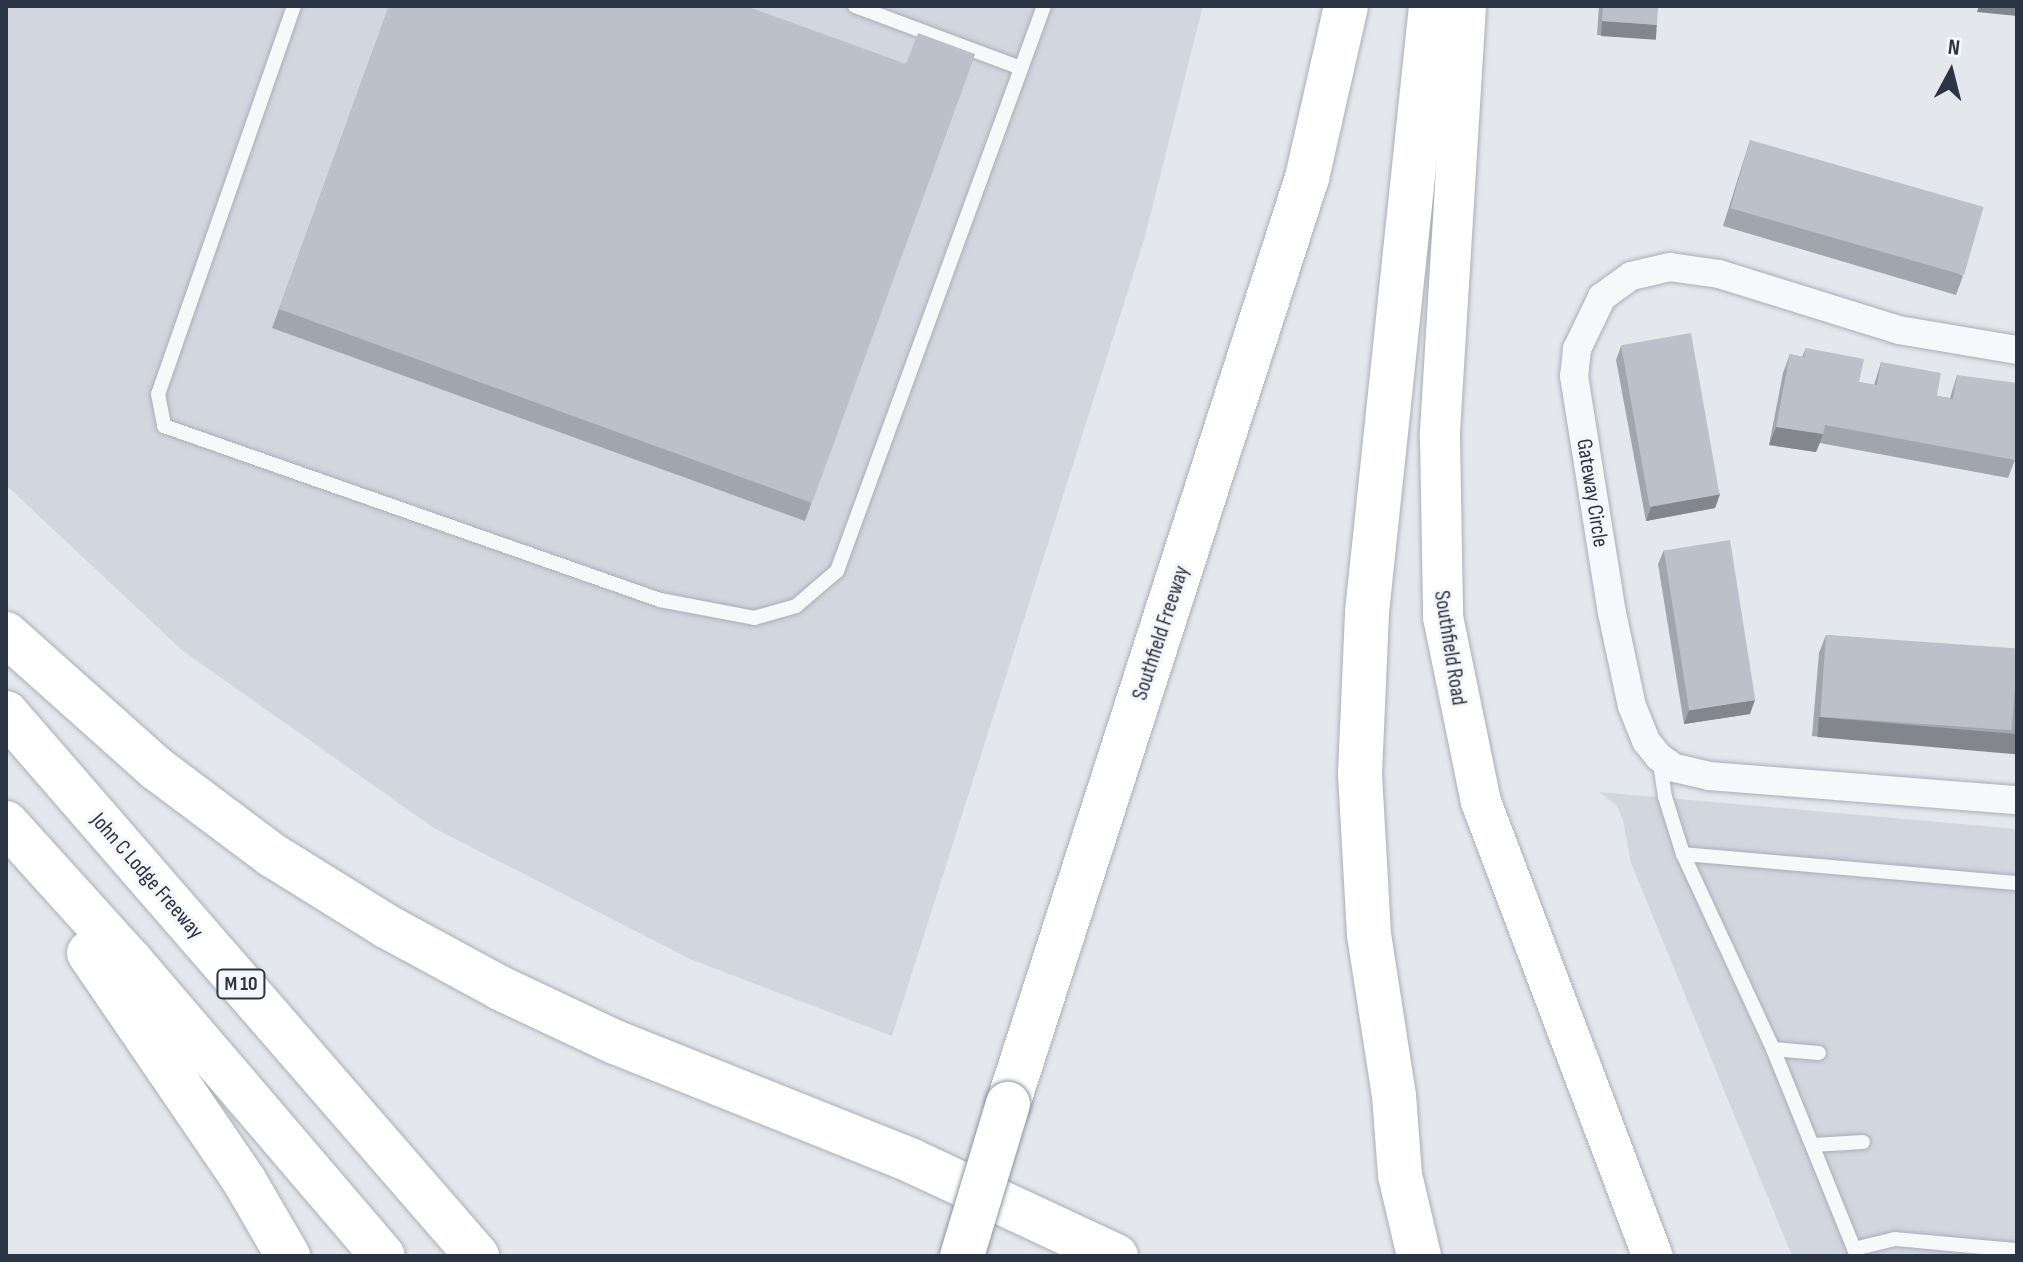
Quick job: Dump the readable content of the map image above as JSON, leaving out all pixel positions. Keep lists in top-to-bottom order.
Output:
{
  "streets": {
    "highway": ["Southfield Freeway", "John C Lodge Freeway", "M 10"],
    "main road": ["Southfield Road"],
    "street": ["Gateway Circle"]
  },
  "north": "top"
}
